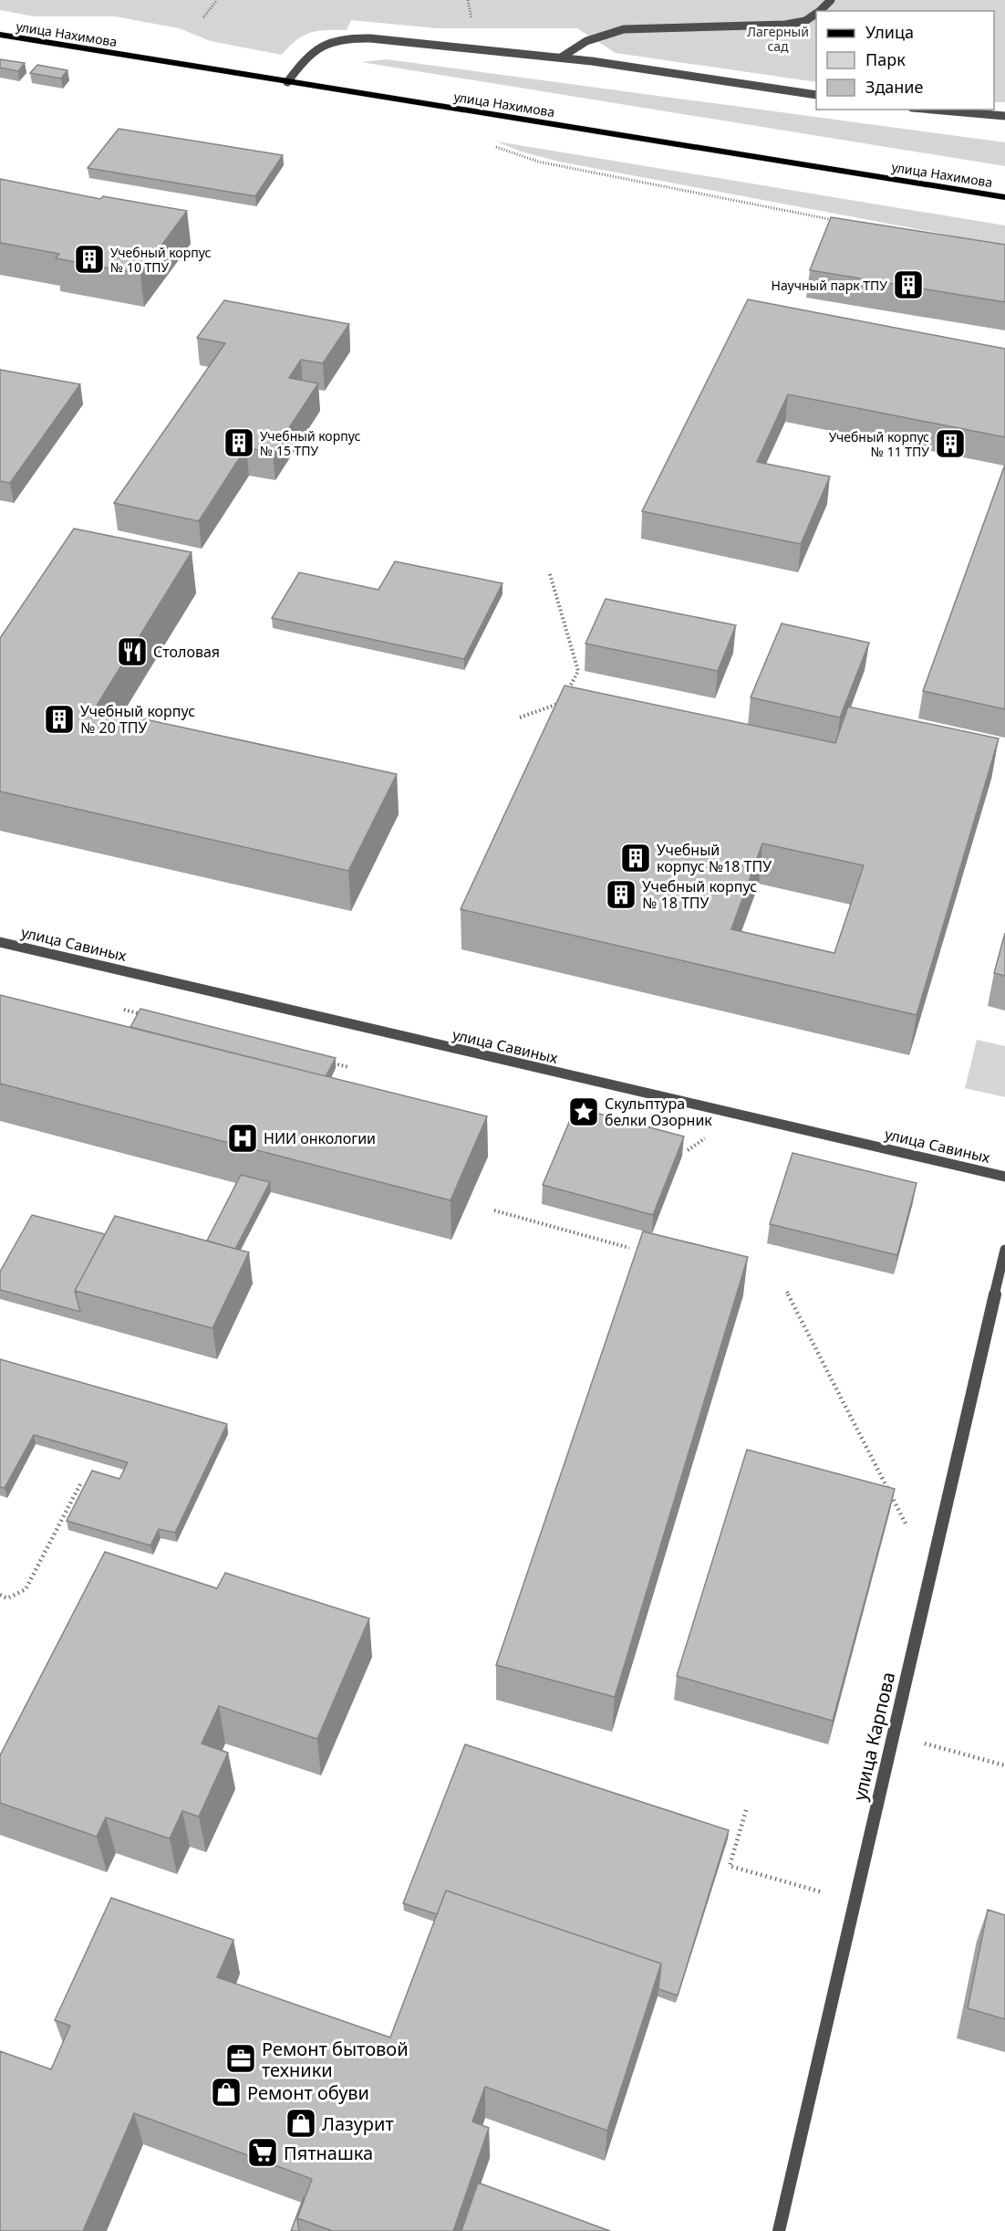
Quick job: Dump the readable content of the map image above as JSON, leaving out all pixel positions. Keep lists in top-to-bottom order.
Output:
{
  "streets": {
    "main road": ["улица Нахимова"],
    "street": ["улица Савиных", "улица Карпова"]
  },
  "parks": ["Лагерный сад"],
  "places": {
    "building": [
      "Учебный корпус № 10 ТПУ",
      "Научный парк ТПУ",
      "Учебный корпус № 15 ТПУ",
      "Учебный корпус № 11 ТПУ",
      "Учебный корпус № 20 ТПУ",
      "Учебный корпус №18 ТПУ",
      "Учебный корпус № 18 ТПУ"
    ],
    "restaurant": ["Столовая"],
    "place": ["Скульптура белки Озорник"],
    "hospital": ["НИИ онкологии"],
    "office": ["Ремонт бытовой техники"],
    "shop": ["Ремонт обуви", "Лазурит"],
    "supermarket": ["Пятнашка"]
  },
  "legend": ["Улица", "Парк", "Здание"]
}
